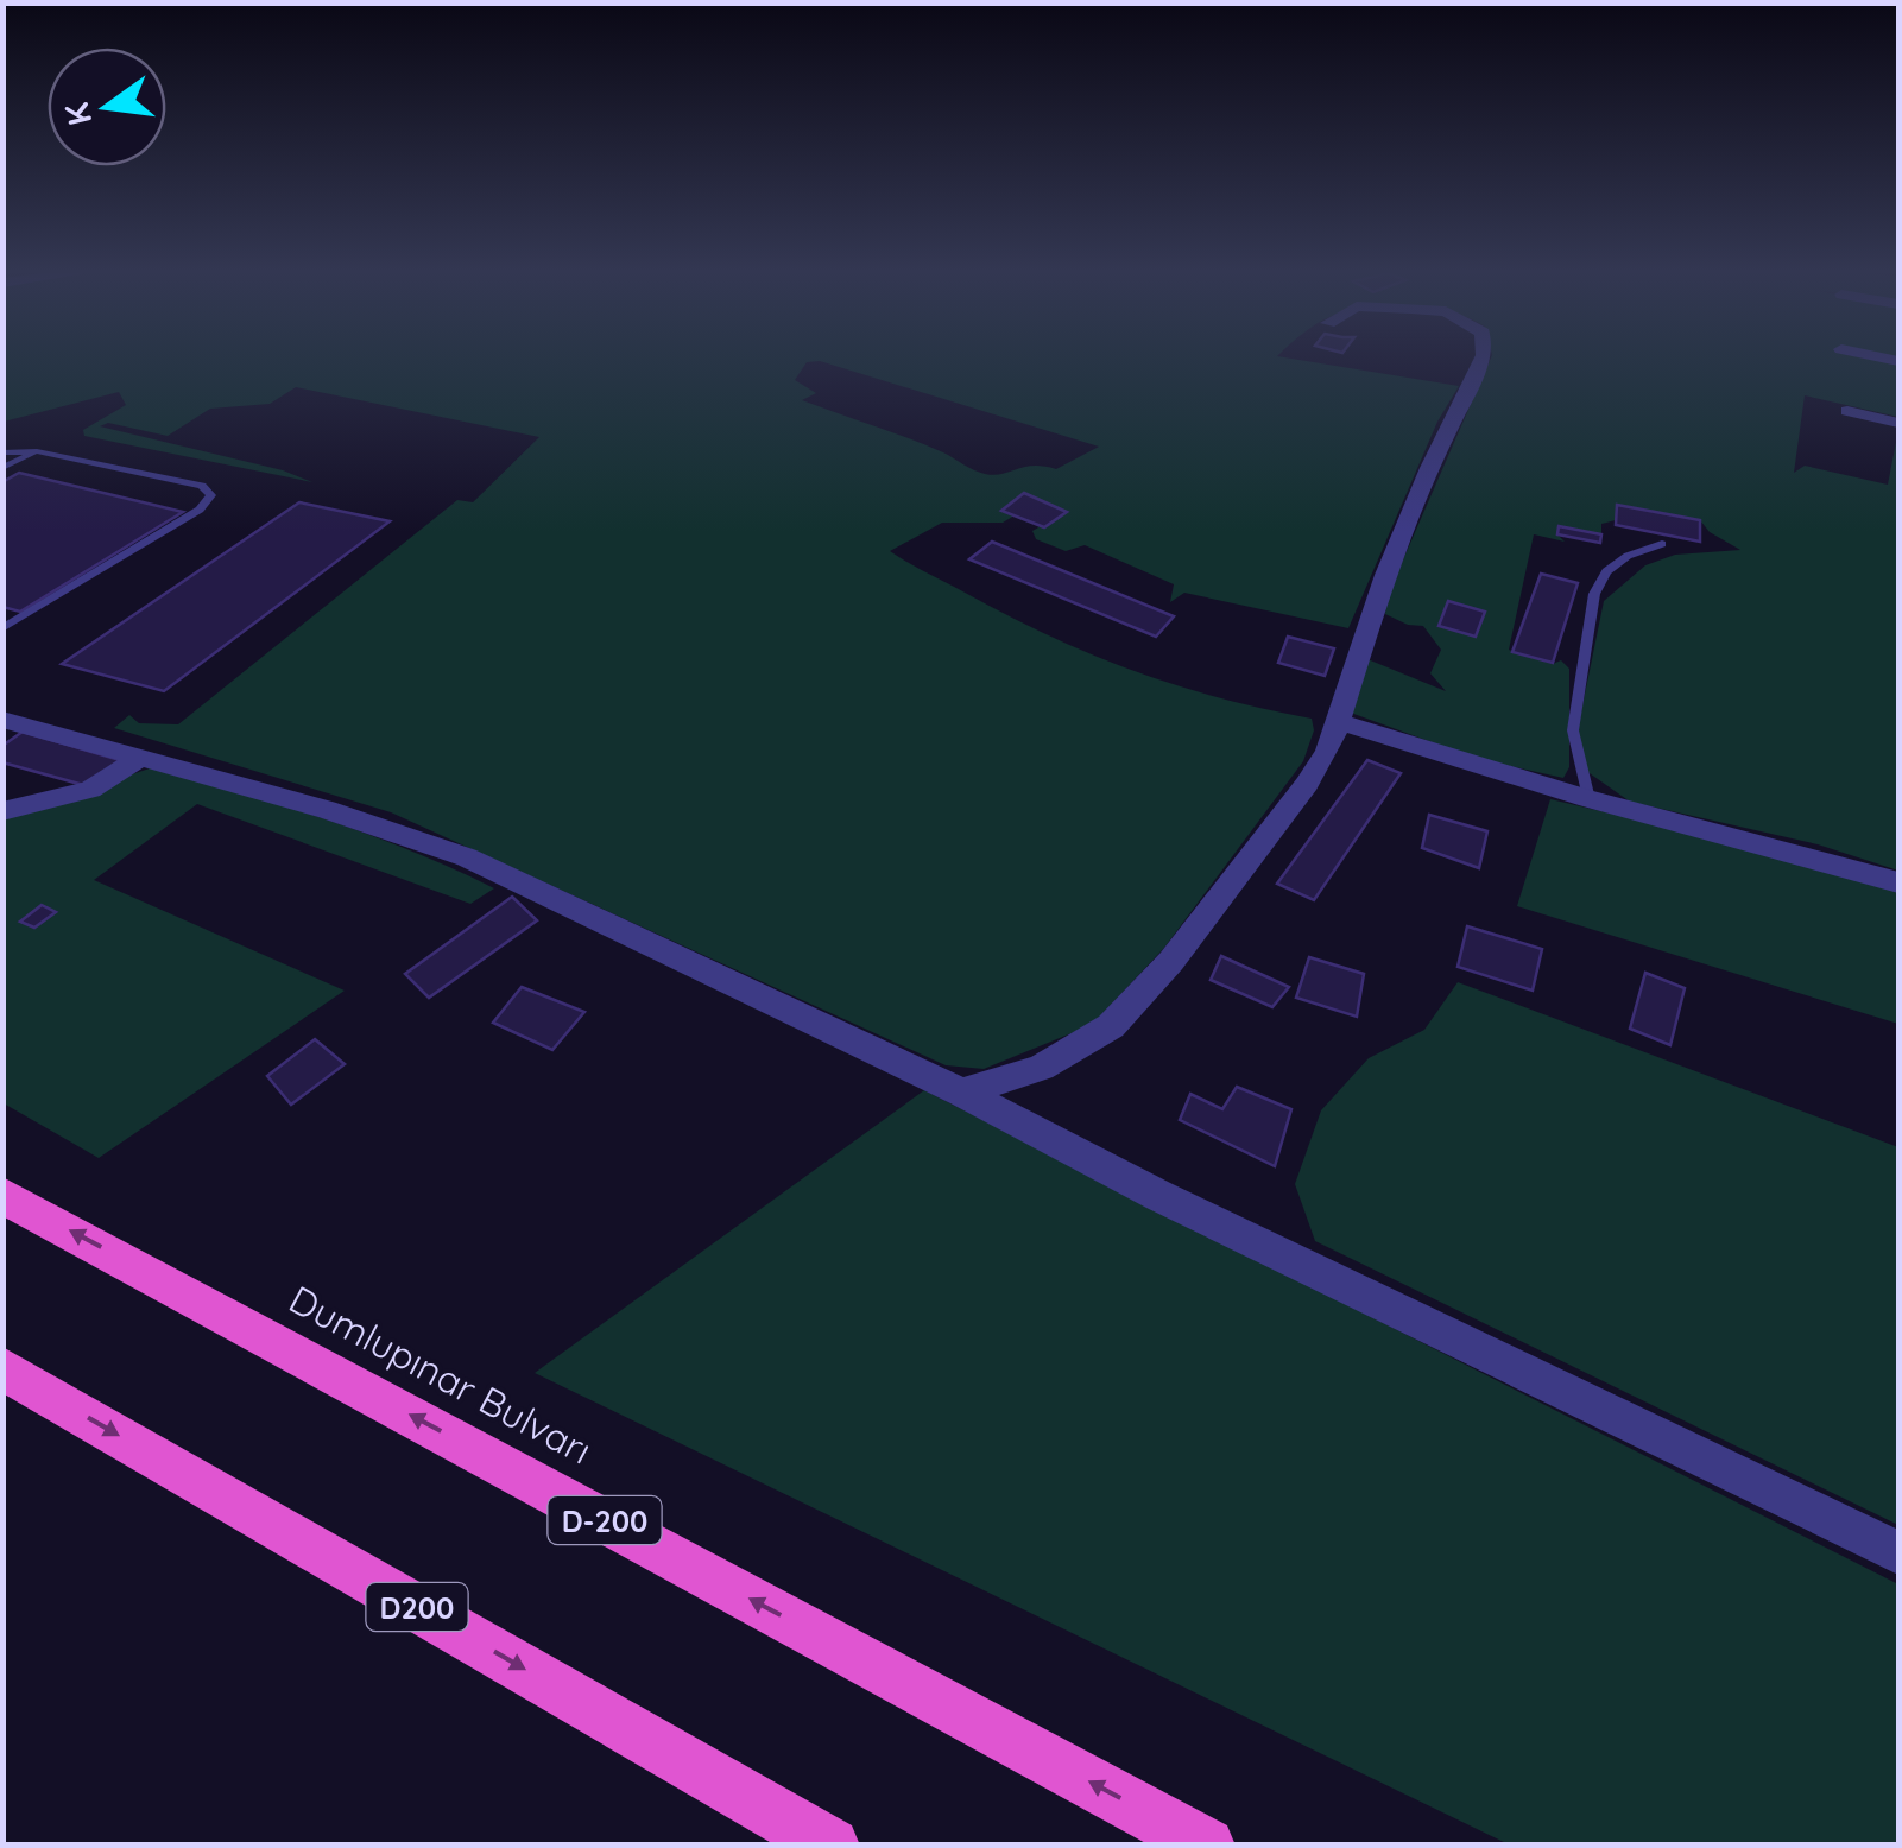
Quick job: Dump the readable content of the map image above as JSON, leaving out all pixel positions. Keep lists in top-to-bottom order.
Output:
{
  "streets": {
    "highway": ["Dumlupınar Bulvarı", "D-200", "D200"]
  },
  "north": "left"
}
